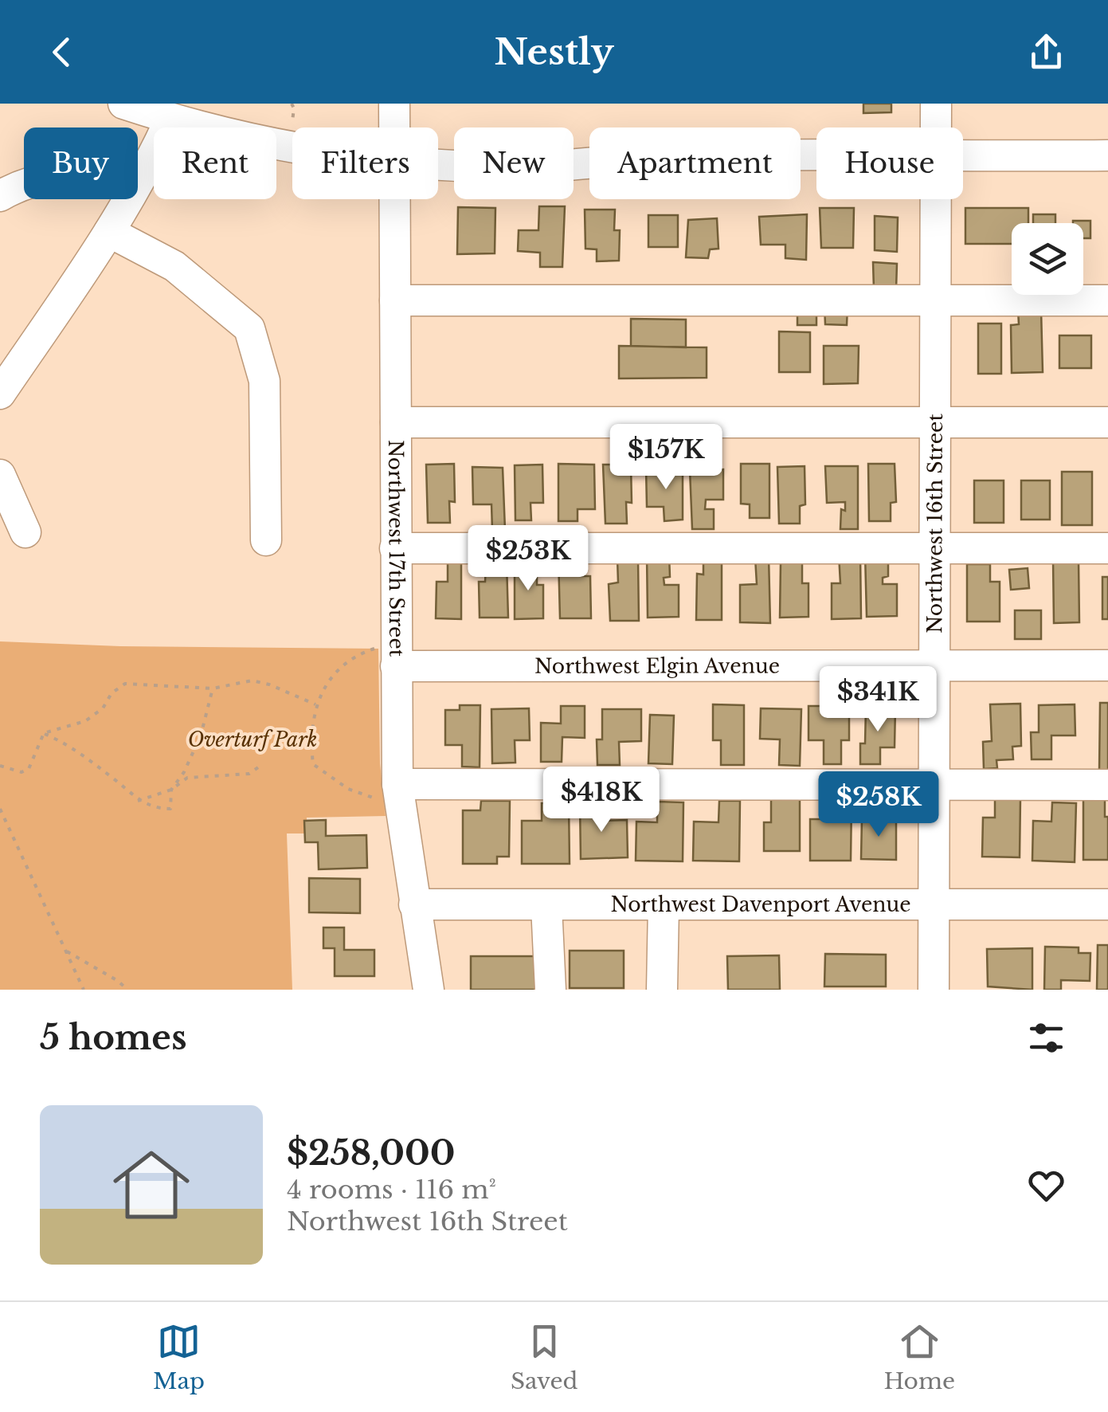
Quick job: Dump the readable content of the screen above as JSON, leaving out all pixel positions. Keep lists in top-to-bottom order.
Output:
{
  "streets": {
    "street": [
      "Northwest 16th Street",
      "Northwest 17th Street",
      "Northwest Elgin Avenue",
      "Northwest Davenport Avenue"
    ]
  },
  "crossings": [
    ["Northwest 16th Street", "Northwest Elgin Avenue"],
    ["Northwest 16th Street", "Northwest Davenport Avenue"],
    ["Northwest 17th Street", "Northwest Elgin Avenue"],
    ["Northwest 17th Street", "Northwest Davenport Avenue"]
  ],
  "parks": ["Overturf Park"],
  "page": {
    "header": "Nestly",
    "chip": [
      "Buy",
      "Rent",
      "Filters",
      "New",
      "Apartment",
      "House"
    ],
    "price": [
      "$157K",
      "$253K",
      "$341K",
      "$418K",
      "$258K"
    ],
    "heading": "5 homes",
    "list": [
      {
        "name": "$258,000",
        "note": "4 rooms · 116 m² · Northwest 16th Street"
      }
    ],
    "tabs": ["Map", "Saved", "Home"]
  }
}
